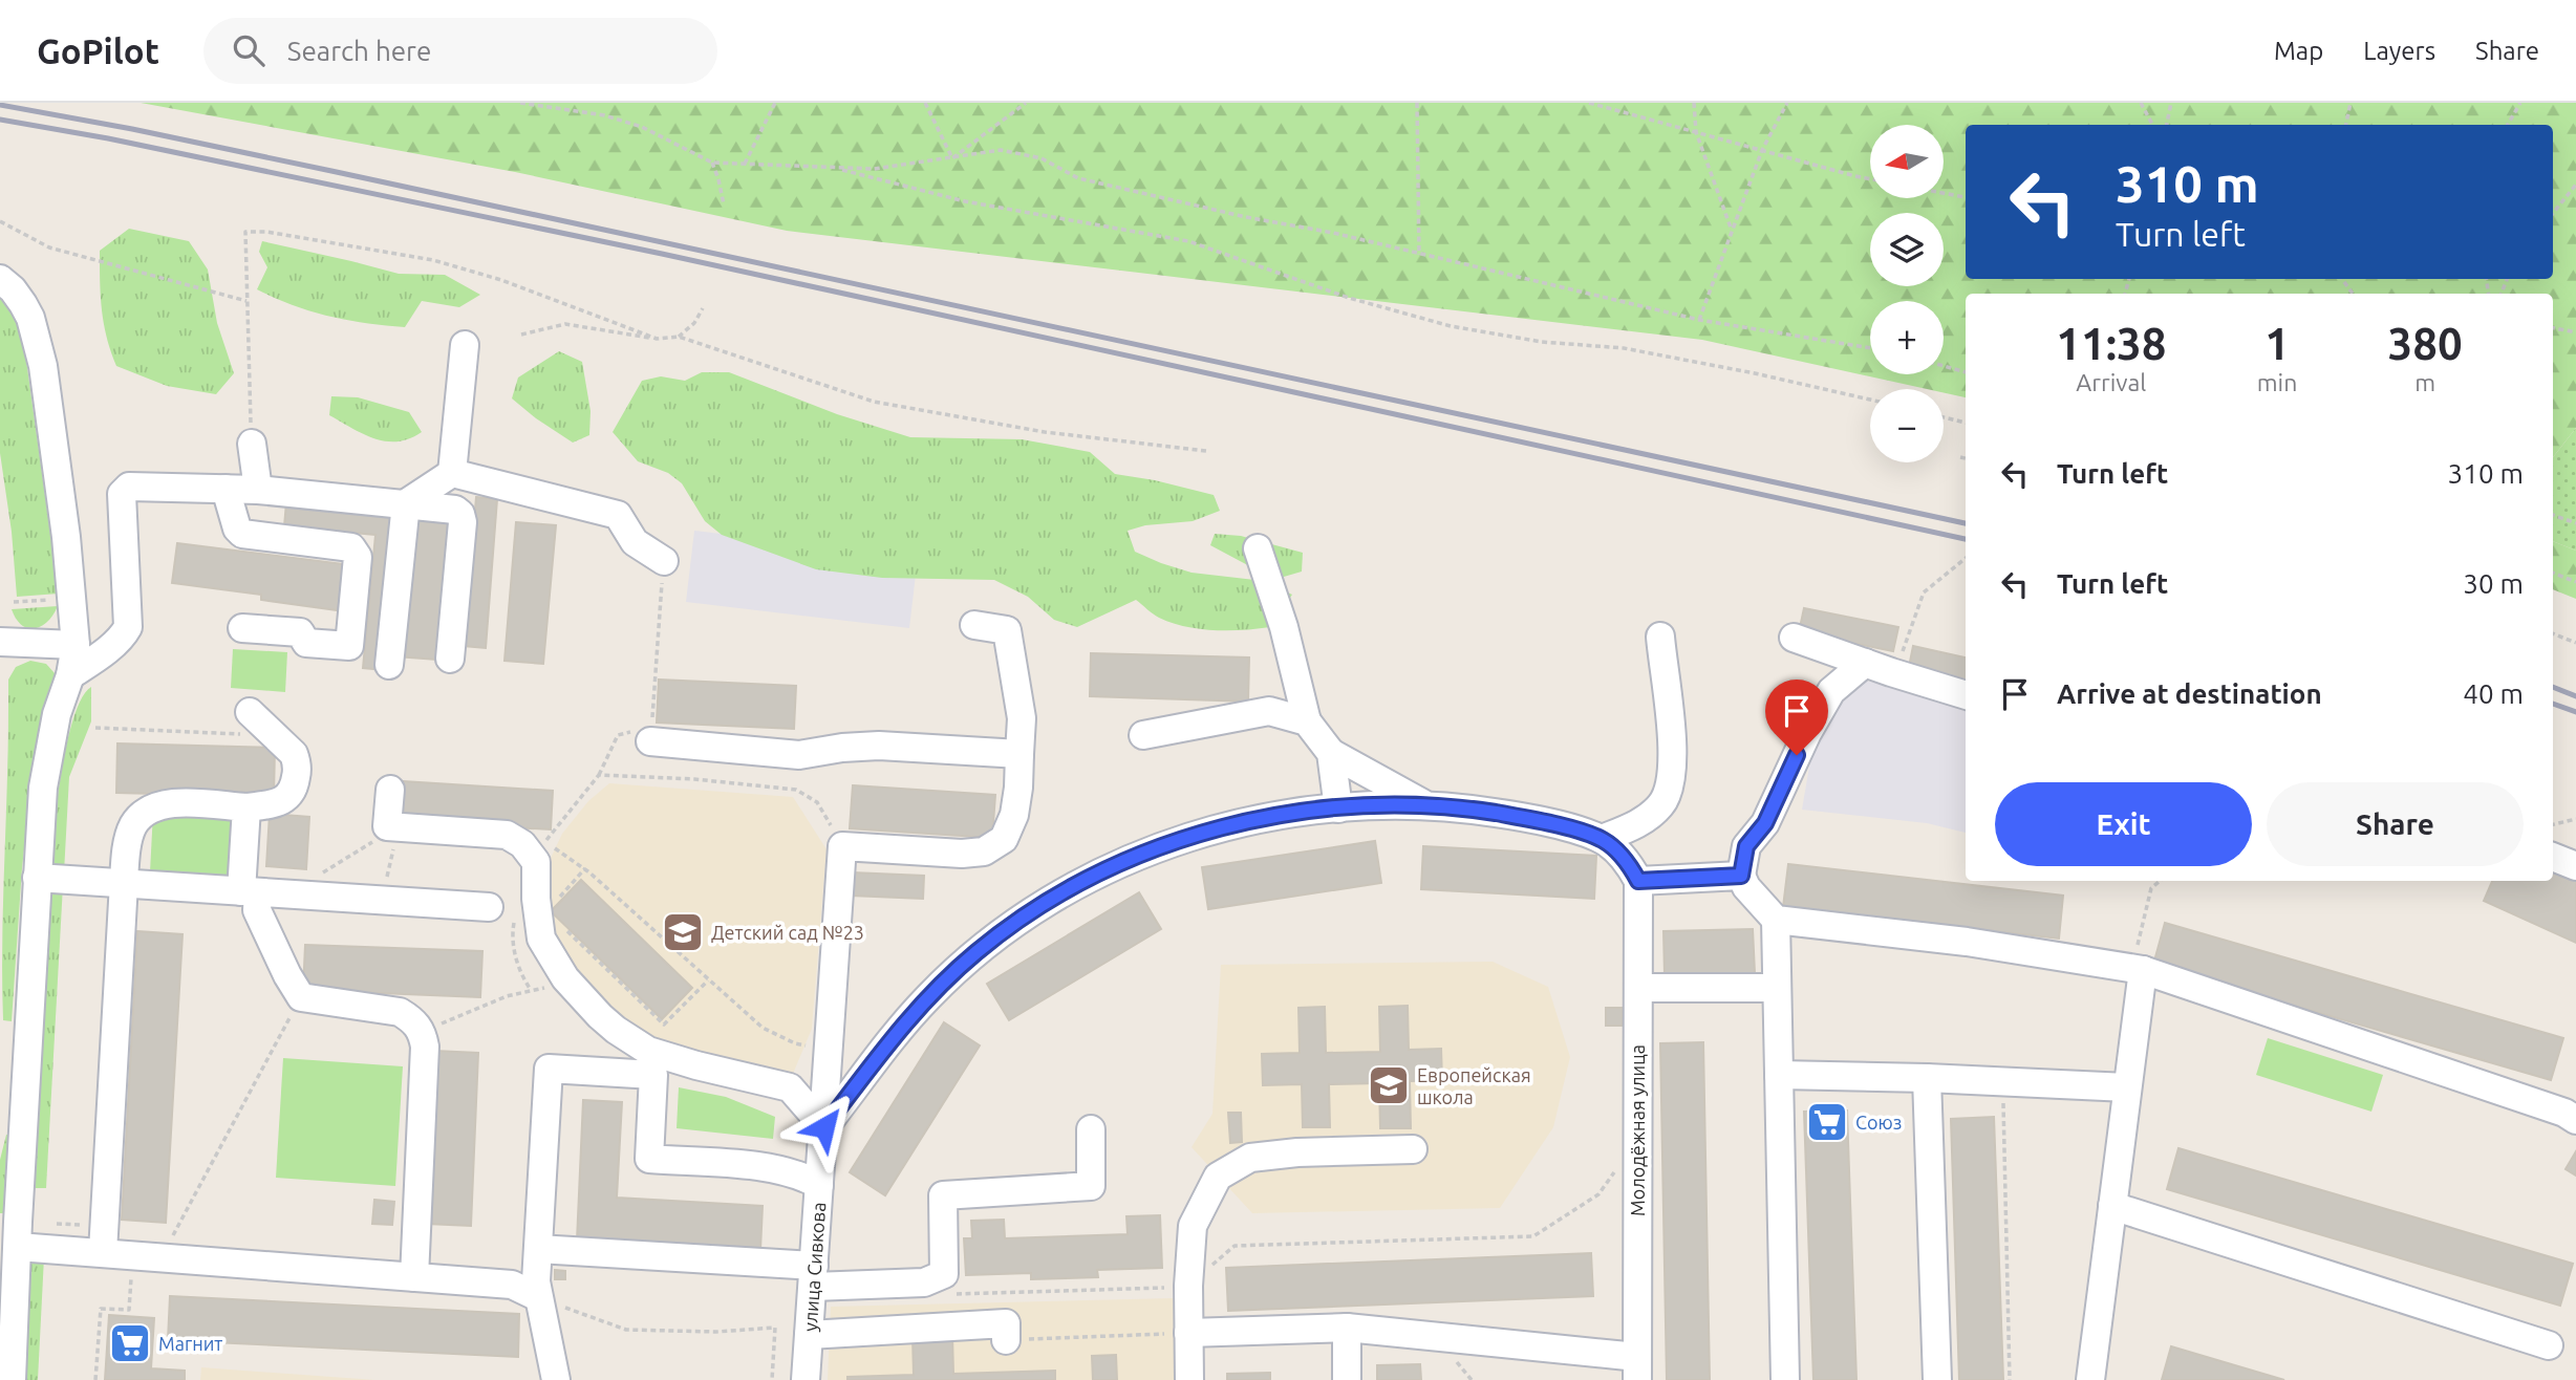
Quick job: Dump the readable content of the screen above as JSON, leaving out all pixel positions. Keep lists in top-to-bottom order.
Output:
{
  "streets": {
    "street": ["Молодёжная улица", "улица Сивкова"]
  },
  "places": {
    "school or university": ["Детский сад №23", "Европейская школа"],
    "supermarket": ["Союз", "Магнит"]
  },
  "north": "left",
  "page": {
    "header": "GoPilot",
    "search": "Search here",
    "nav": ["Map", "Layers", "Share"],
    "map_buttons": ["+", "−"],
    "turn": ["310 m", "Turn left"],
    "eta": [
      "11:38",
      "Arrival",
      "1",
      "min",
      "380",
      "m"
    ],
    "list": [
      {
        "name": "Turn left",
        "value": "310 m"
      },
      {
        "name": "Turn left",
        "value": "30 m"
      },
      {
        "name": "Arrive at destination",
        "value": "40 m"
      }
    ],
    "buttons": ["Exit", "Share"]
  }
}
